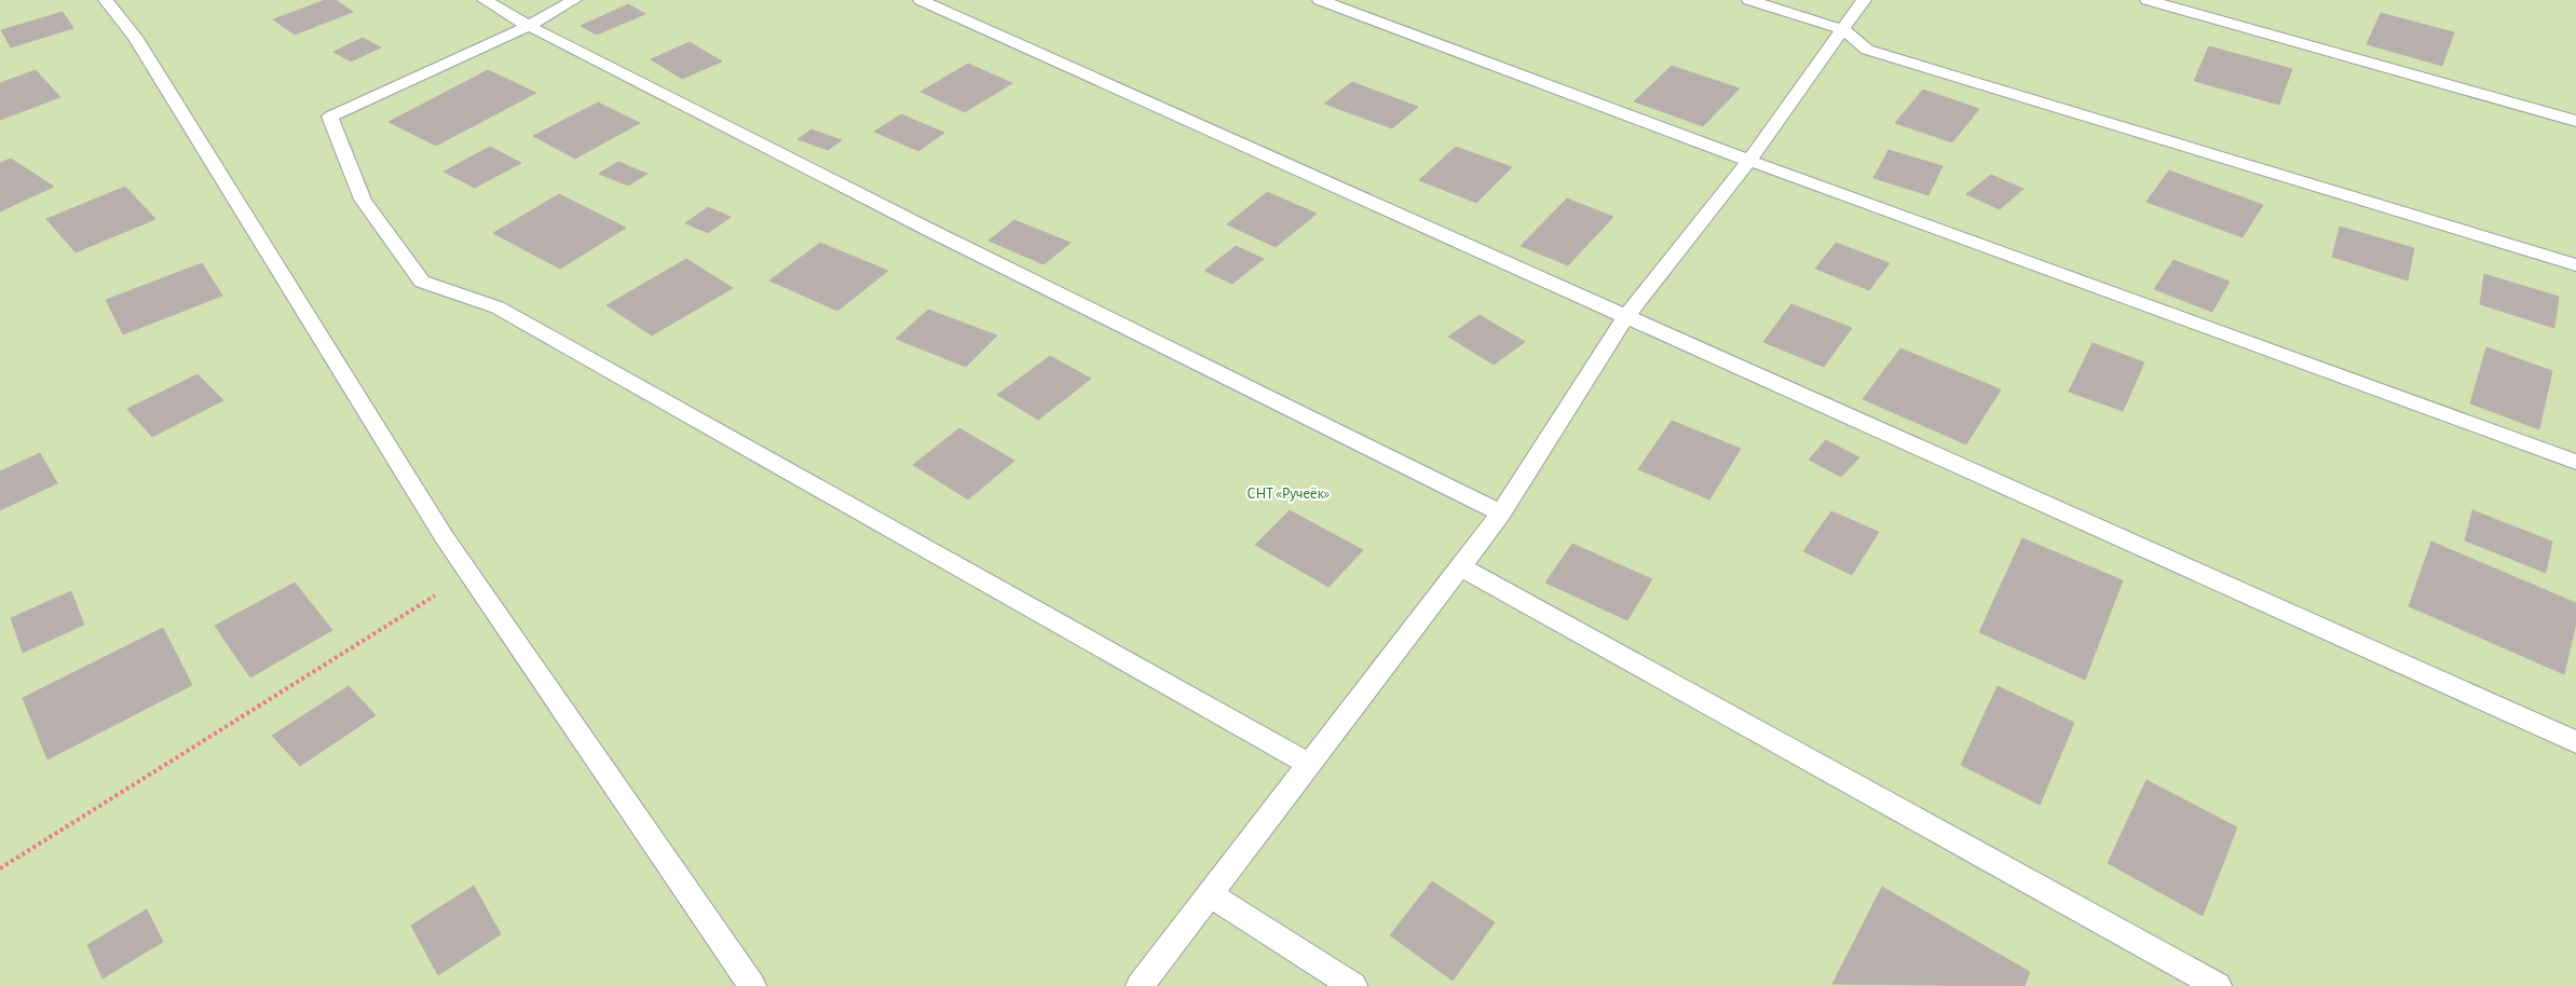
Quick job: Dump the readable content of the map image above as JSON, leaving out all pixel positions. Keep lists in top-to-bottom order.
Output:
{
  "parks": ["СНТ «Ручеёк»"]
}
